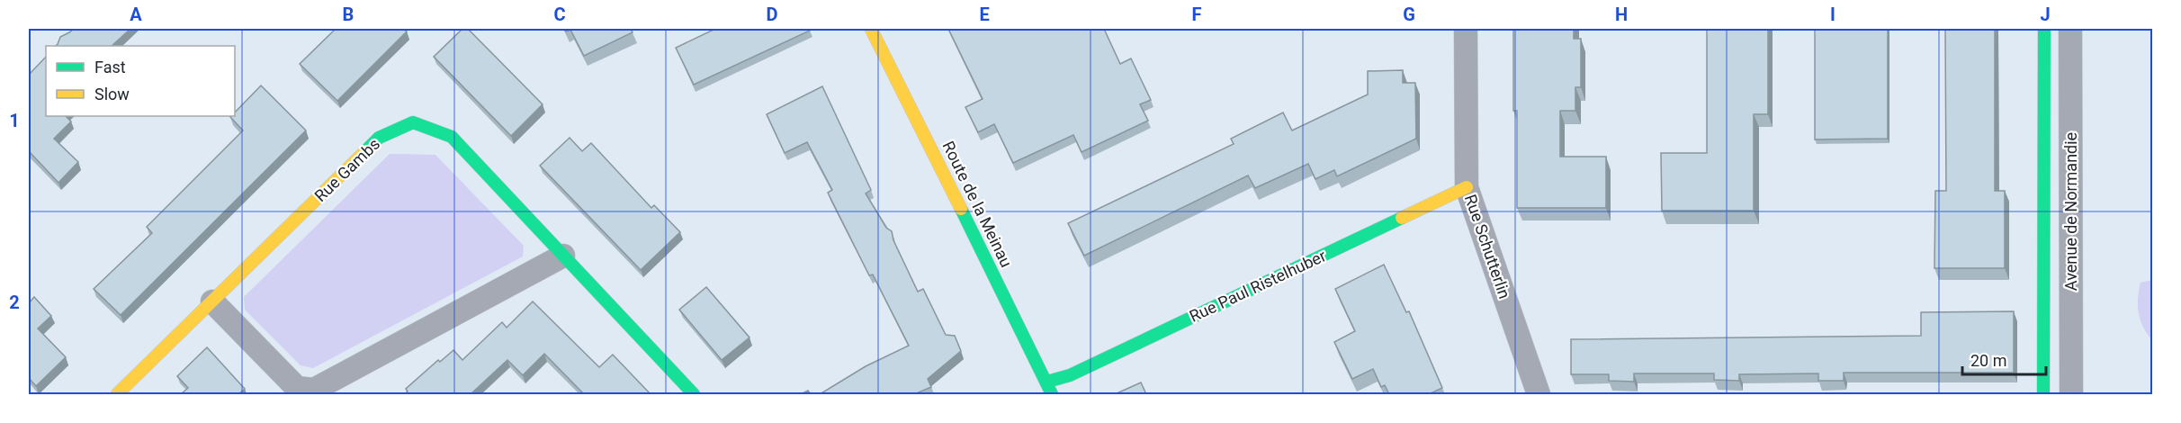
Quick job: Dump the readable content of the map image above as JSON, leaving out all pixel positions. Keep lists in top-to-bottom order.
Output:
{
  "streets": {
    "street": [
      "Rue Gambs",
      "Route de la Meinau",
      "Avenue de Normandie",
      "Rue Schutterlin",
      "Rue Paul Ristelhuber"
    ]
  },
  "crossings": [
    ["Route de la Meinau", "Rue Paul Ristelhuber"],
    ["Rue Schutterlin", "Rue Paul Ristelhuber"]
  ],
  "legend": ["Fast", "Slow"],
  "scale_bar": "20 m",
  "grid": {
    "columns": [
      "A",
      "B",
      "C",
      "D",
      "E",
      "F",
      "G",
      "H",
      "I",
      "J"
    ],
    "rows": ["1", "2"]
  }
}
